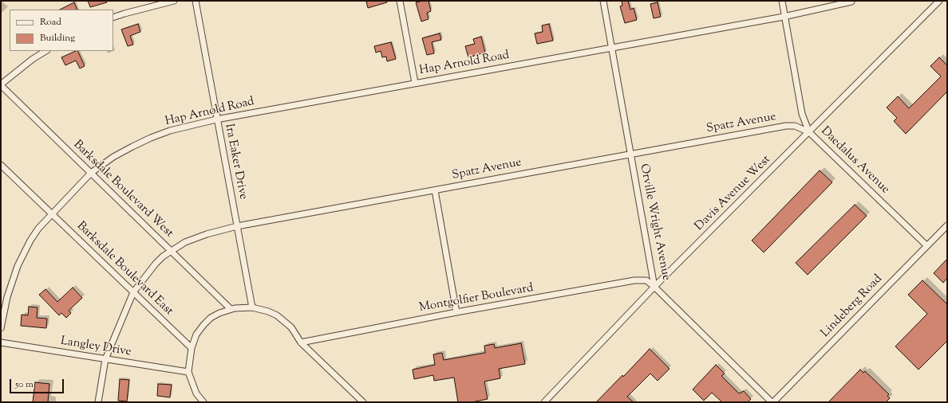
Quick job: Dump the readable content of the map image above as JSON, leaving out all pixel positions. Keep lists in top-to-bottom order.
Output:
{
  "streets": {
    "street": [
      "Hap Arnold Road",
      "Spatz Avenue",
      "Daedalus Avenue",
      "Ira Eaker Drive",
      "Barksdale Boulevard West",
      "Davis Avenue West",
      "Orville Wright Avenue",
      "Barksdale Boulevard East",
      "Montgolfier Boulevard",
      "Lindeberg Road",
      "Langley Drive"
    ]
  },
  "crossings": [
    ["Hap Arnold Road", "Daedalus Avenue"],
    ["Hap Arnold Road", "Ira Eaker Drive"],
    ["Hap Arnold Road", "Barksdale Boulevard West"],
    ["Hap Arnold Road", "Orville Wright Avenue"],
    ["Hap Arnold Road", "Barksdale Boulevard East"],
    ["Spatz Avenue", "Daedalus Avenue"],
    ["Spatz Avenue", "Ira Eaker Drive"],
    ["Spatz Avenue", "Barksdale Boulevard West"],
    ["Spatz Avenue", "Davis Avenue West"],
    ["Spatz Avenue", "Orville Wright Avenue"],
    ["Spatz Avenue", "Barksdale Boulevard East"],
    ["Spatz Avenue", "Langley Drive"],
    ["Daedalus Avenue", "Davis Avenue West"],
    ["Daedalus Avenue", "Lindeberg Road"],
    ["Davis Avenue West", "Orville Wright Avenue"],
    ["Davis Avenue West", "Montgolfier Boulevard"],
    ["Orville Wright Avenue", "Montgolfier Boulevard"],
    ["Orville Wright Avenue", "Lindeberg Road"]
  ],
  "legend": ["Road", "Building"],
  "scale_bar": "50 m"
}
